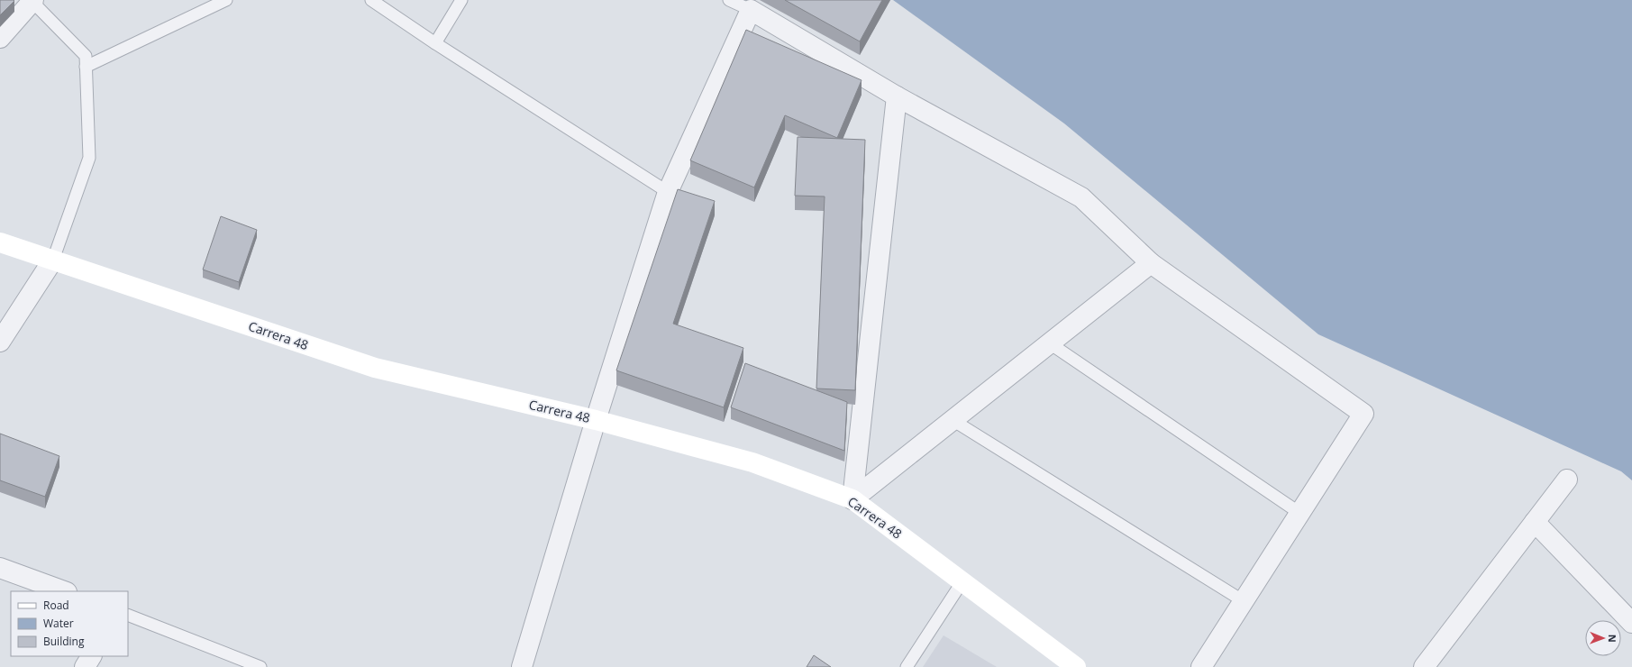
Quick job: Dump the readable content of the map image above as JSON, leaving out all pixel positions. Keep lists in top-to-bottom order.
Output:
{
  "streets": {
    "street": ["Carrera 48"]
  },
  "legend": ["Road", "Water", "Building"],
  "north": "right"
}
